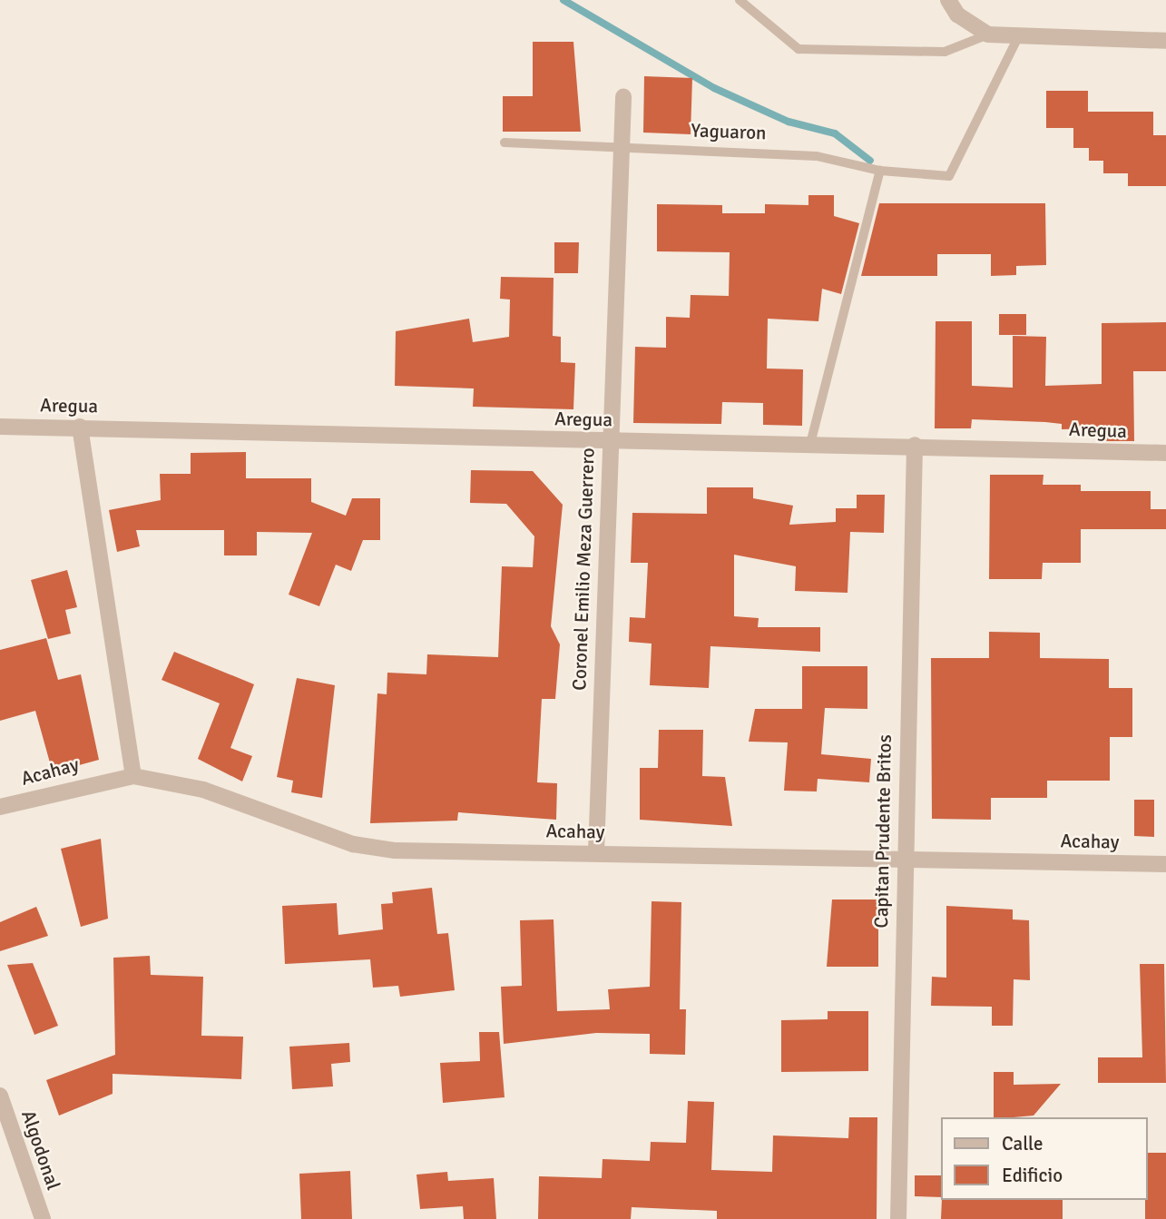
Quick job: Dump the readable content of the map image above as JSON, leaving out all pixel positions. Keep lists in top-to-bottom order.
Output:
{
  "streets": {
    "street": [
      "Aregua",
      "Coronel Emilio Meza Guerrero",
      "Acahay",
      "Capitan Prudente Britos",
      "Algodonal"
    ],
    "lane": ["Yaguaron"]
  },
  "crossings": [
    ["Yaguaron", "Coronel Emilio Meza Guerrero"],
    ["Aregua", "Coronel Emilio Meza Guerrero"],
    ["Aregua", "Capitan Prudente Britos"],
    ["Coronel Emilio Meza Guerrero", "Acahay"],
    ["Acahay", "Capitan Prudente Britos"]
  ],
  "legend": ["Calle", "Edificio"]
}
